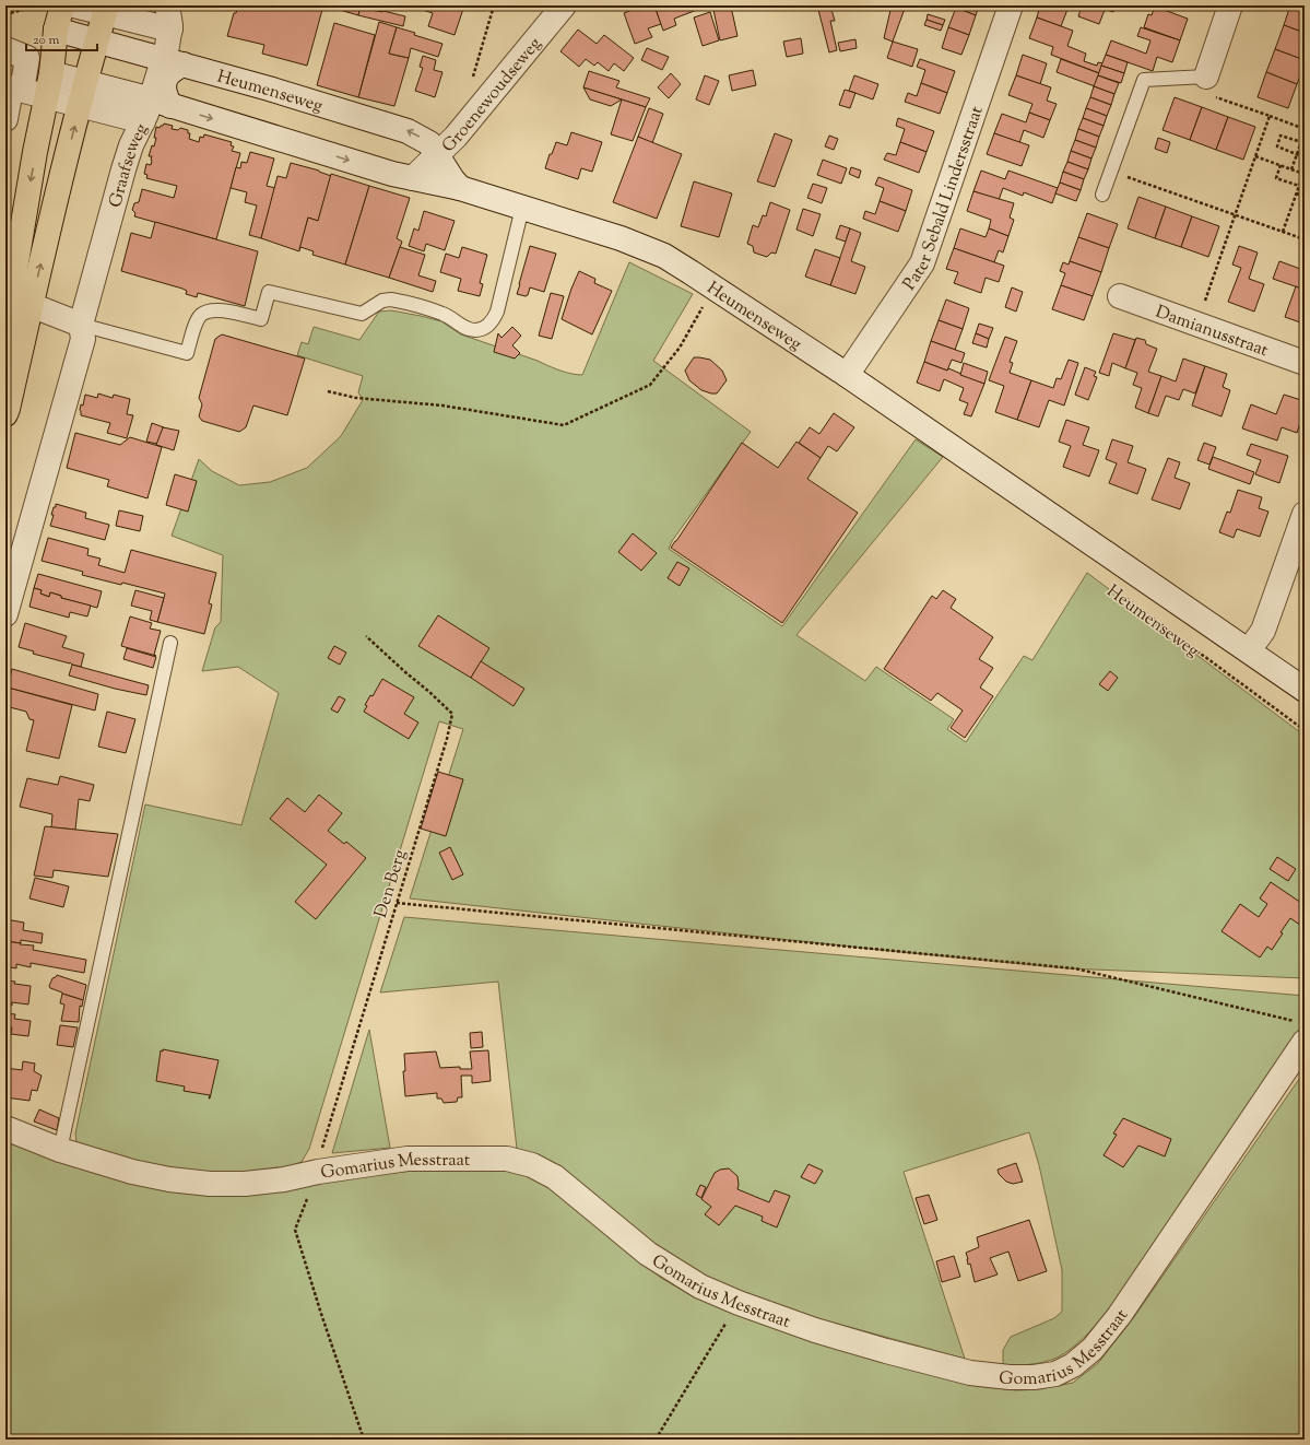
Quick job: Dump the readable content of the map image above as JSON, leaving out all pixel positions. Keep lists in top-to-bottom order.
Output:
{
  "streets": {
    "street": [
      "Heumenseweg",
      "Groenewoudseweg",
      "Graafseweg",
      "Pater Sebald Lindersstraat",
      "Damianusstraat",
      "Gomarius Messtraat"
    ],
    "path": ["Den Berg"]
  },
  "crossings": [
    ["Heumenseweg", "Groenewoudseweg"],
    ["Heumenseweg", "Graafseweg"],
    ["Heumenseweg", "Pater Sebald Lindersstraat"],
    ["Den Berg", "Gomarius Messtraat"]
  ],
  "scale_bar": "20 m"
}
